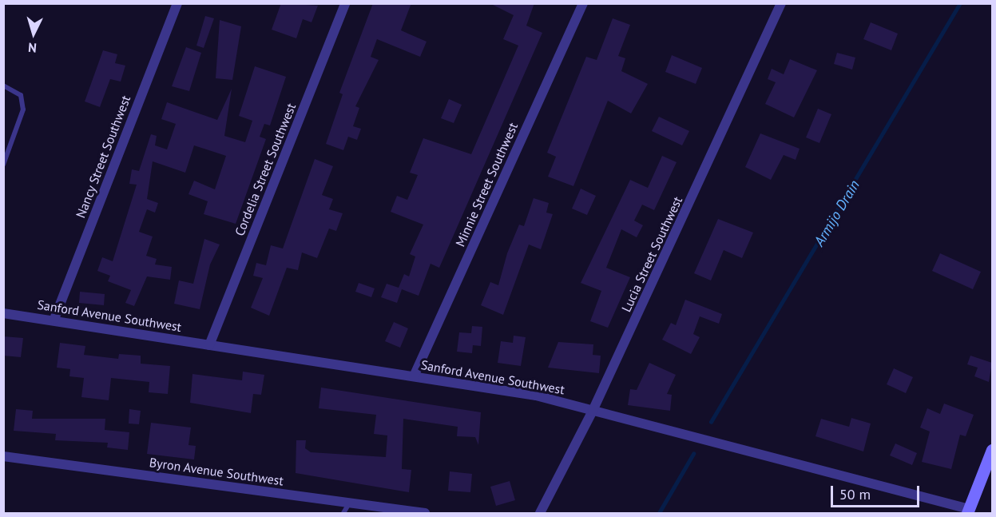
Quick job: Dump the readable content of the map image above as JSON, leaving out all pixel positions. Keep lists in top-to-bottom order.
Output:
{
  "streets": {
    "street": [
      "Nancy Street Southwest",
      "Cordelia Street Southwest",
      "Minnie Street Southwest",
      "Lucia Street Southwest",
      "Sanford Avenue Southwest",
      "Byron Avenue Southwest"
    ]
  },
  "crossings": [
    ["Nancy Street Southwest", "Sanford Avenue Southwest"],
    ["Cordelia Street Southwest", "Sanford Avenue Southwest"],
    ["Minnie Street Southwest", "Sanford Avenue Southwest"],
    ["Lucia Street Southwest", "Sanford Avenue Southwest"]
  ],
  "water": ["Armijo Drain"],
  "scale_bar": "50 m",
  "north": "bottom"
}
